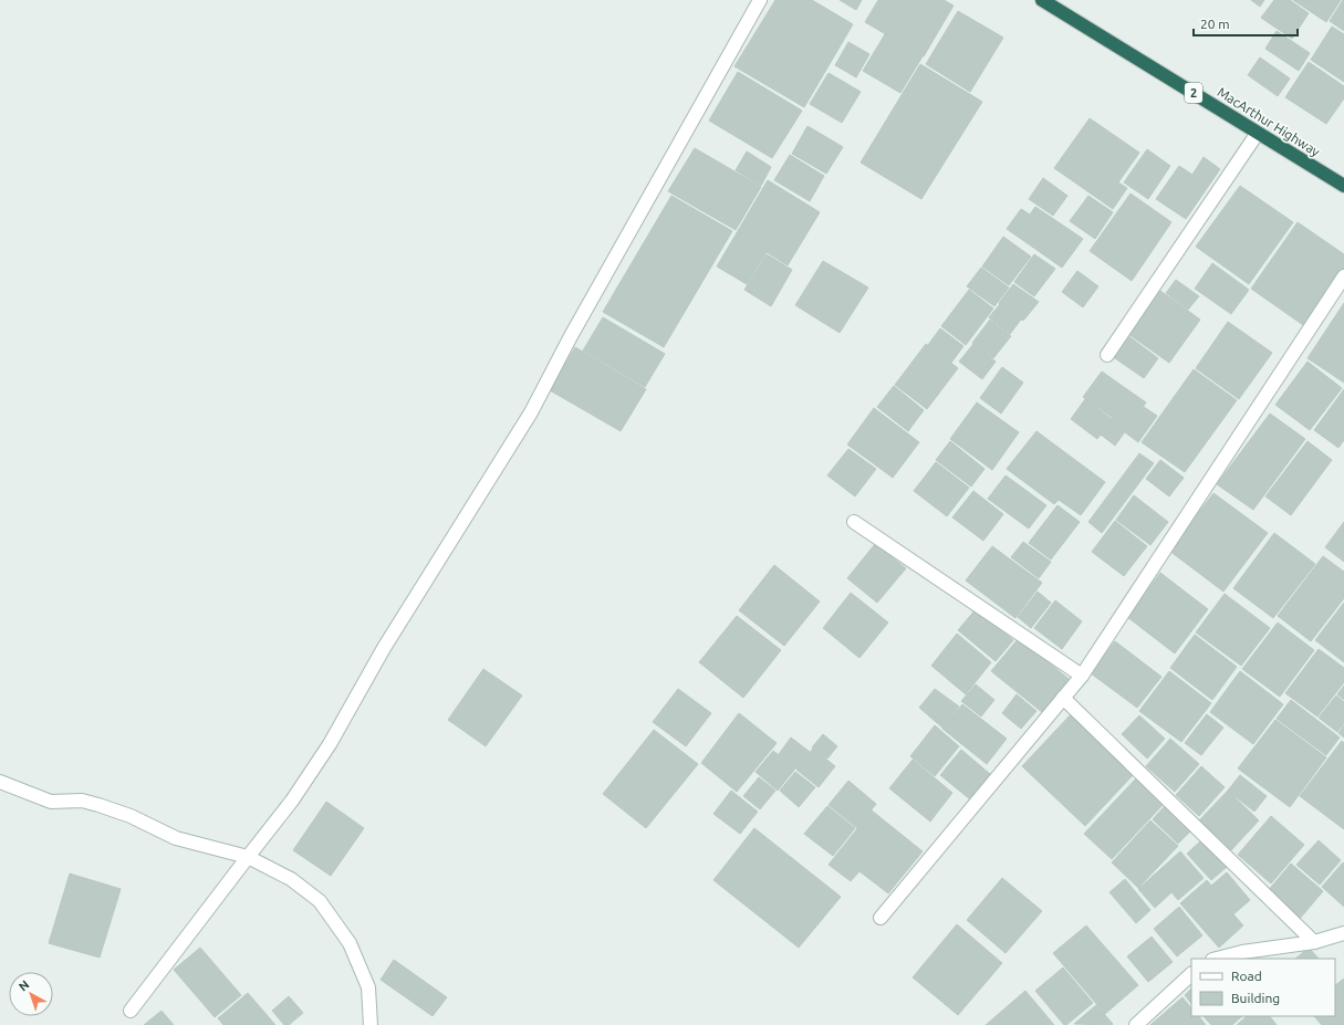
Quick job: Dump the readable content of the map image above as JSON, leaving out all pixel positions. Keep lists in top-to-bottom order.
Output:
{
  "streets": {
    "highway": ["2", "MacArthur Highway"]
  },
  "legend": ["Road", "Building"],
  "scale_bar": "20 m",
  "north": "top left"
}
